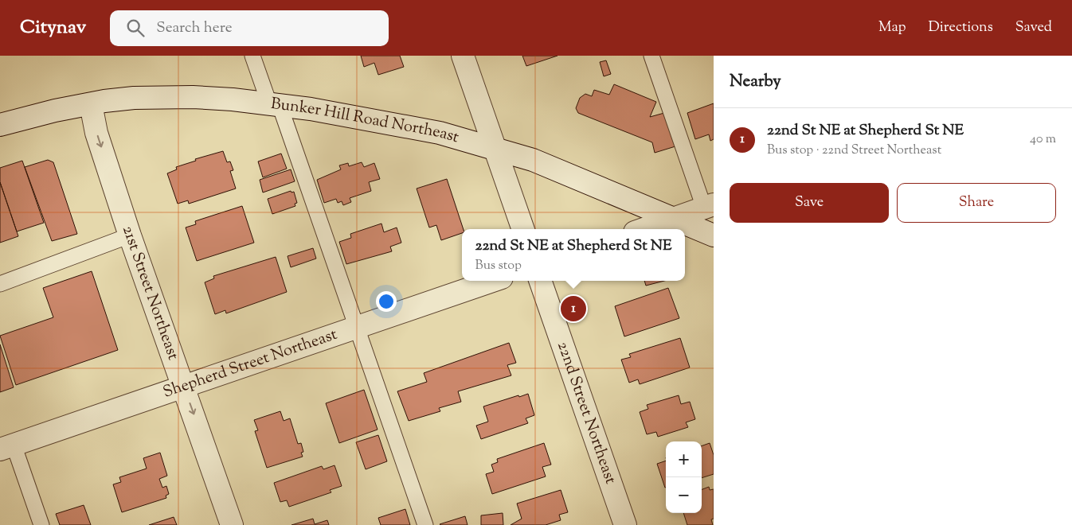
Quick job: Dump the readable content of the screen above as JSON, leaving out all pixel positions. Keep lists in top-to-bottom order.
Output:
{
  "streets": {
    "street": [
      "Bunker Hill Road Northeast",
      "21st Street Northeast",
      "Shepherd Street Northeast",
      "22nd Street Northeast"
    ]
  },
  "crossings": [
    ["Bunker Hill Road Northeast", "21st Street Northeast"],
    ["21st Street Northeast", "Shepherd Street Northeast"]
  ],
  "one_way": ["21st Street Northeast"],
  "page": {
    "header": "Citynav",
    "search": "Search here",
    "nav": ["Map", "Directions", "Saved"],
    "heading": "Nearby",
    "list": [
      {
        "mark": "1",
        "name": "22nd St NE at Shepherd St NE",
        "note": "Bus stop · 22nd Street Northeast",
        "value": "40 m"
      }
    ],
    "buttons": ["Save", "Share"],
    "popup": ["22nd St NE at Shepherd St NE", "Bus stop"],
    "pins": "1",
    "map_buttons": ["+", "−"]
  }
}
